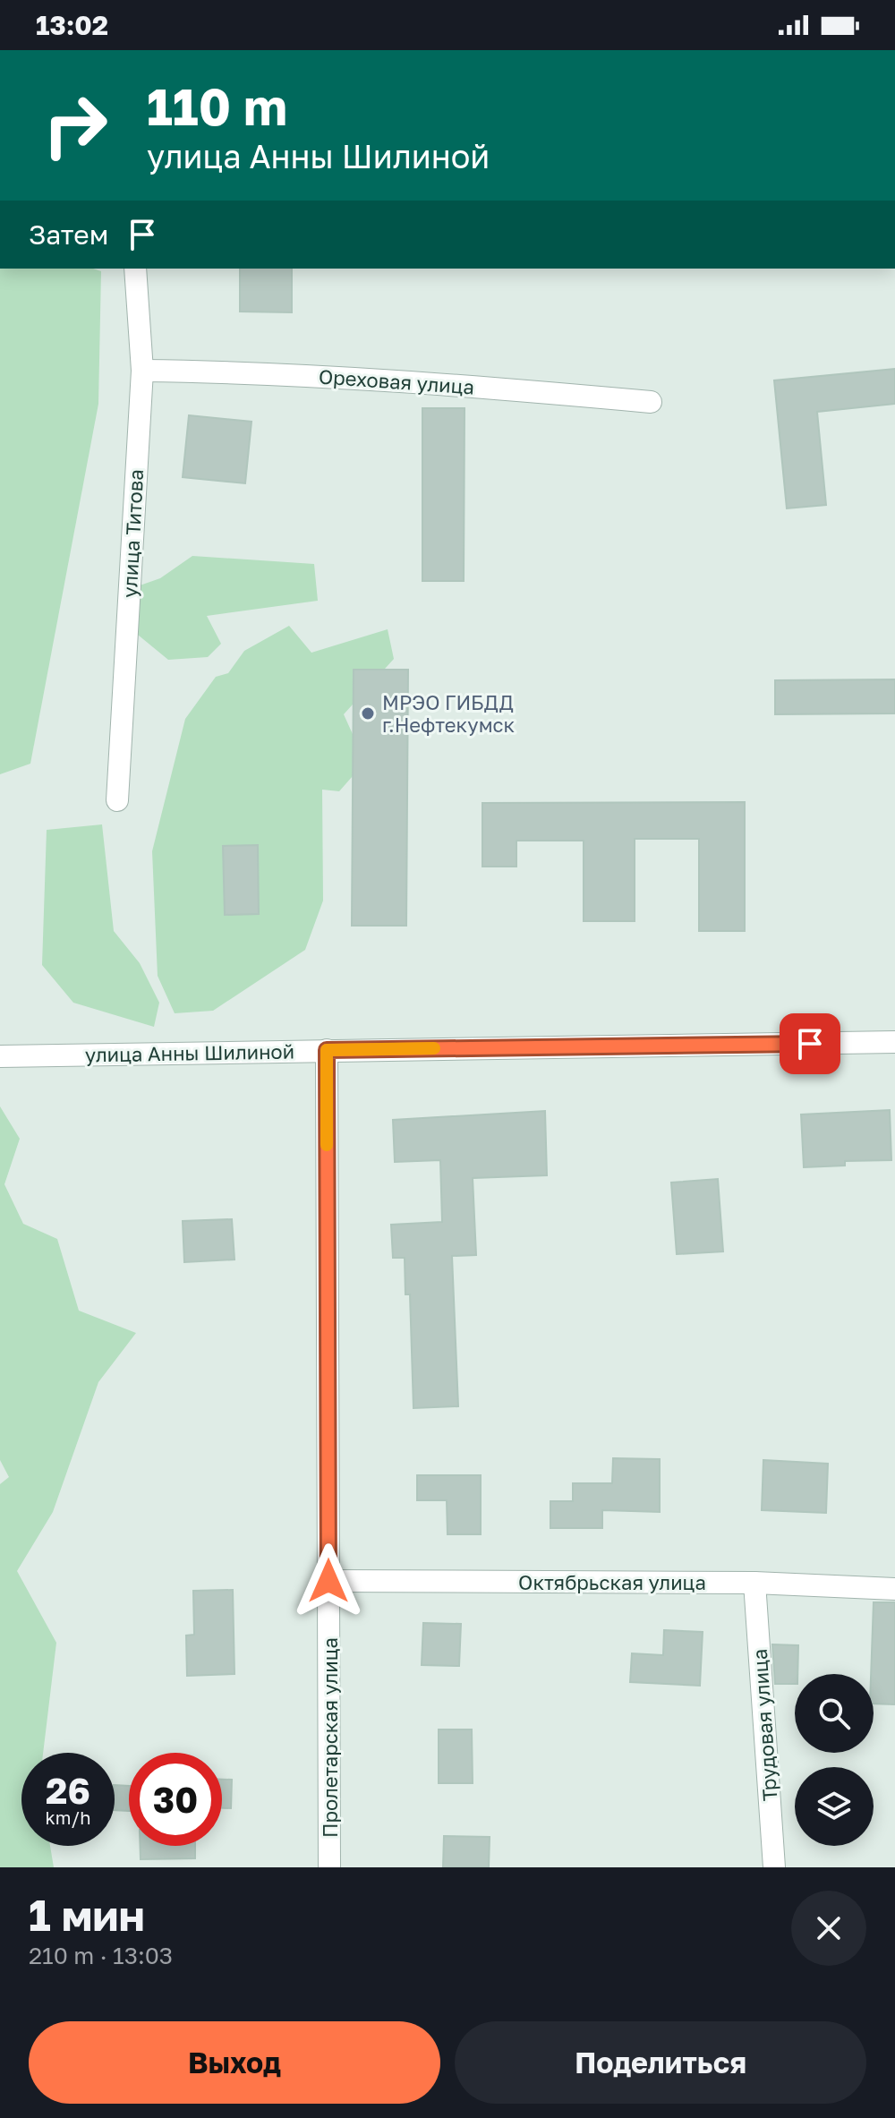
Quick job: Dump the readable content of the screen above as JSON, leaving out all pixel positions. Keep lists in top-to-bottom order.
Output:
{
  "streets": {
    "street": [
      "Ореховая улица",
      "улица Титова",
      "улица Анны Шилиной",
      "Октябрьская улица",
      "Трудовая улица",
      "Пролетарская улица"
    ]
  },
  "crossings": [
    ["Ореховая улица", "улица Титова"],
    ["улица Анны Шилиной", "Пролетарская улица"],
    ["Октябрьская улица", "Трудовая улица"],
    ["Октябрьская улица", "Пролетарская улица"]
  ],
  "places": ["МРЭО ГИБДД г.Нефтекумск"],
  "page": {
    "status": "13:02",
    "turn": ["110 m", "улица Анны Шилиной"],
    "then": "Затем",
    "speed": "26 km/h",
    "limit": "30",
    "heading": ["1 мин", "210 m · 13:03"],
    "buttons": ["Выход", "Поделиться"]
  }
}
